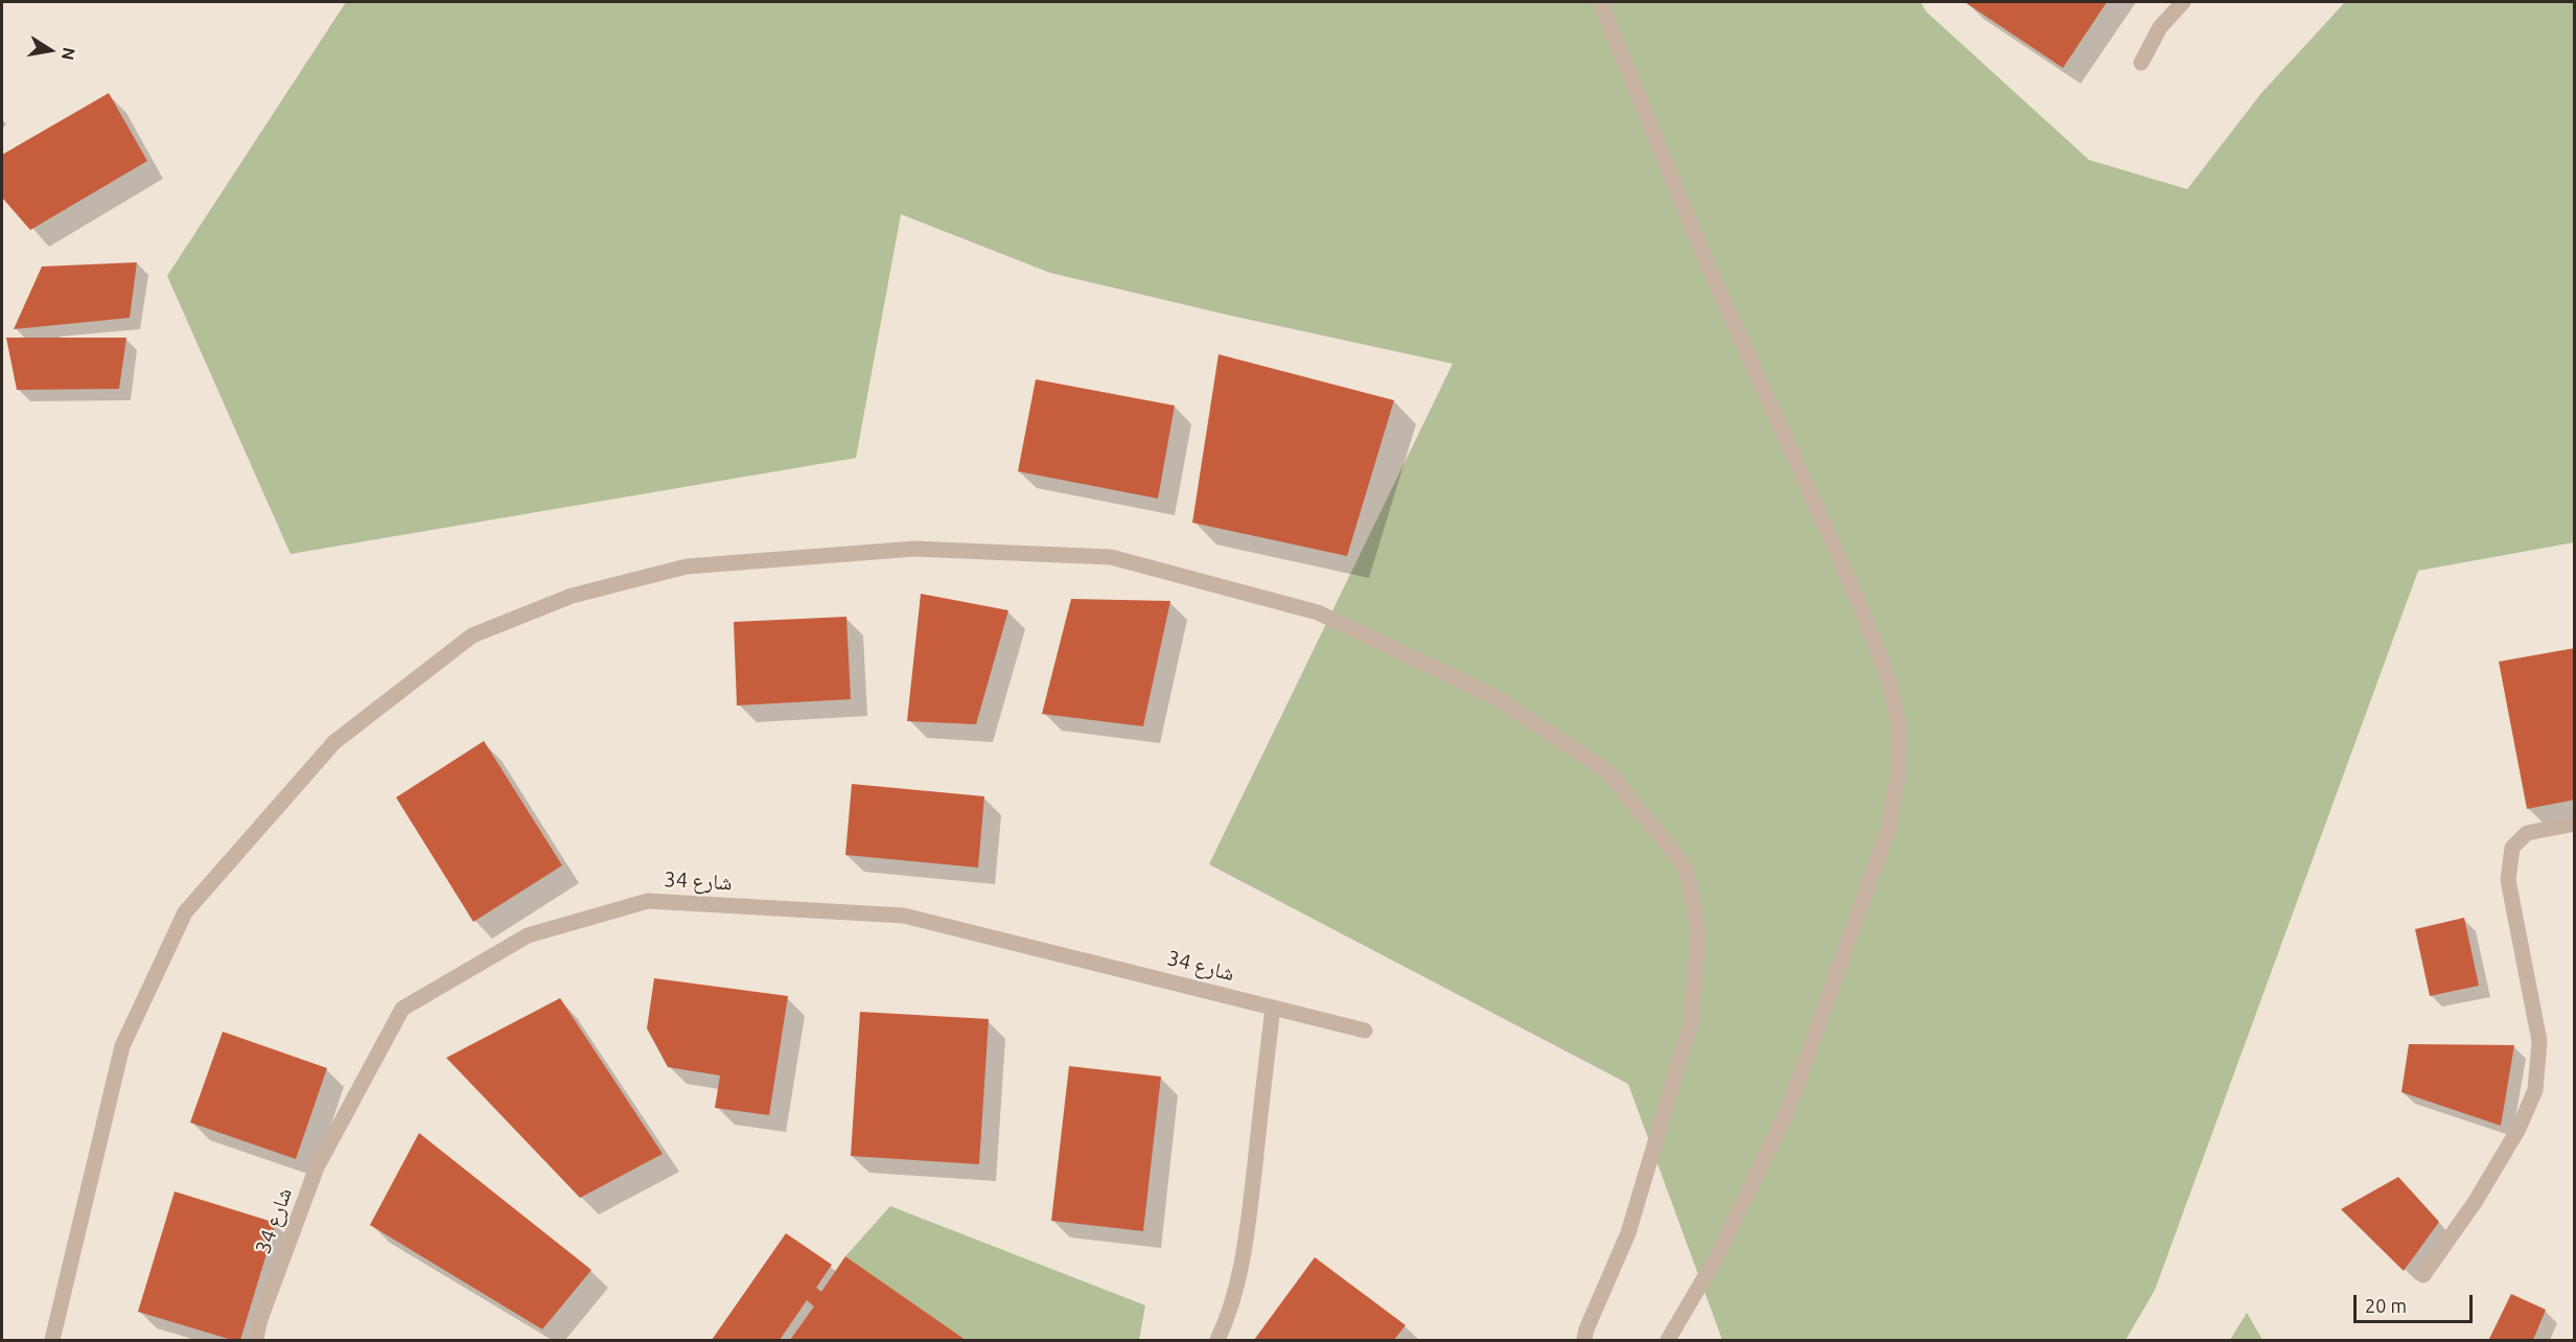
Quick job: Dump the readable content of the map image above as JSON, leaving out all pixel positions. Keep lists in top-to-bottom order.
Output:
{
  "streets": {
    "street": ["شارع 34"]
  },
  "scale_bar": "20 m",
  "north": "right"
}
